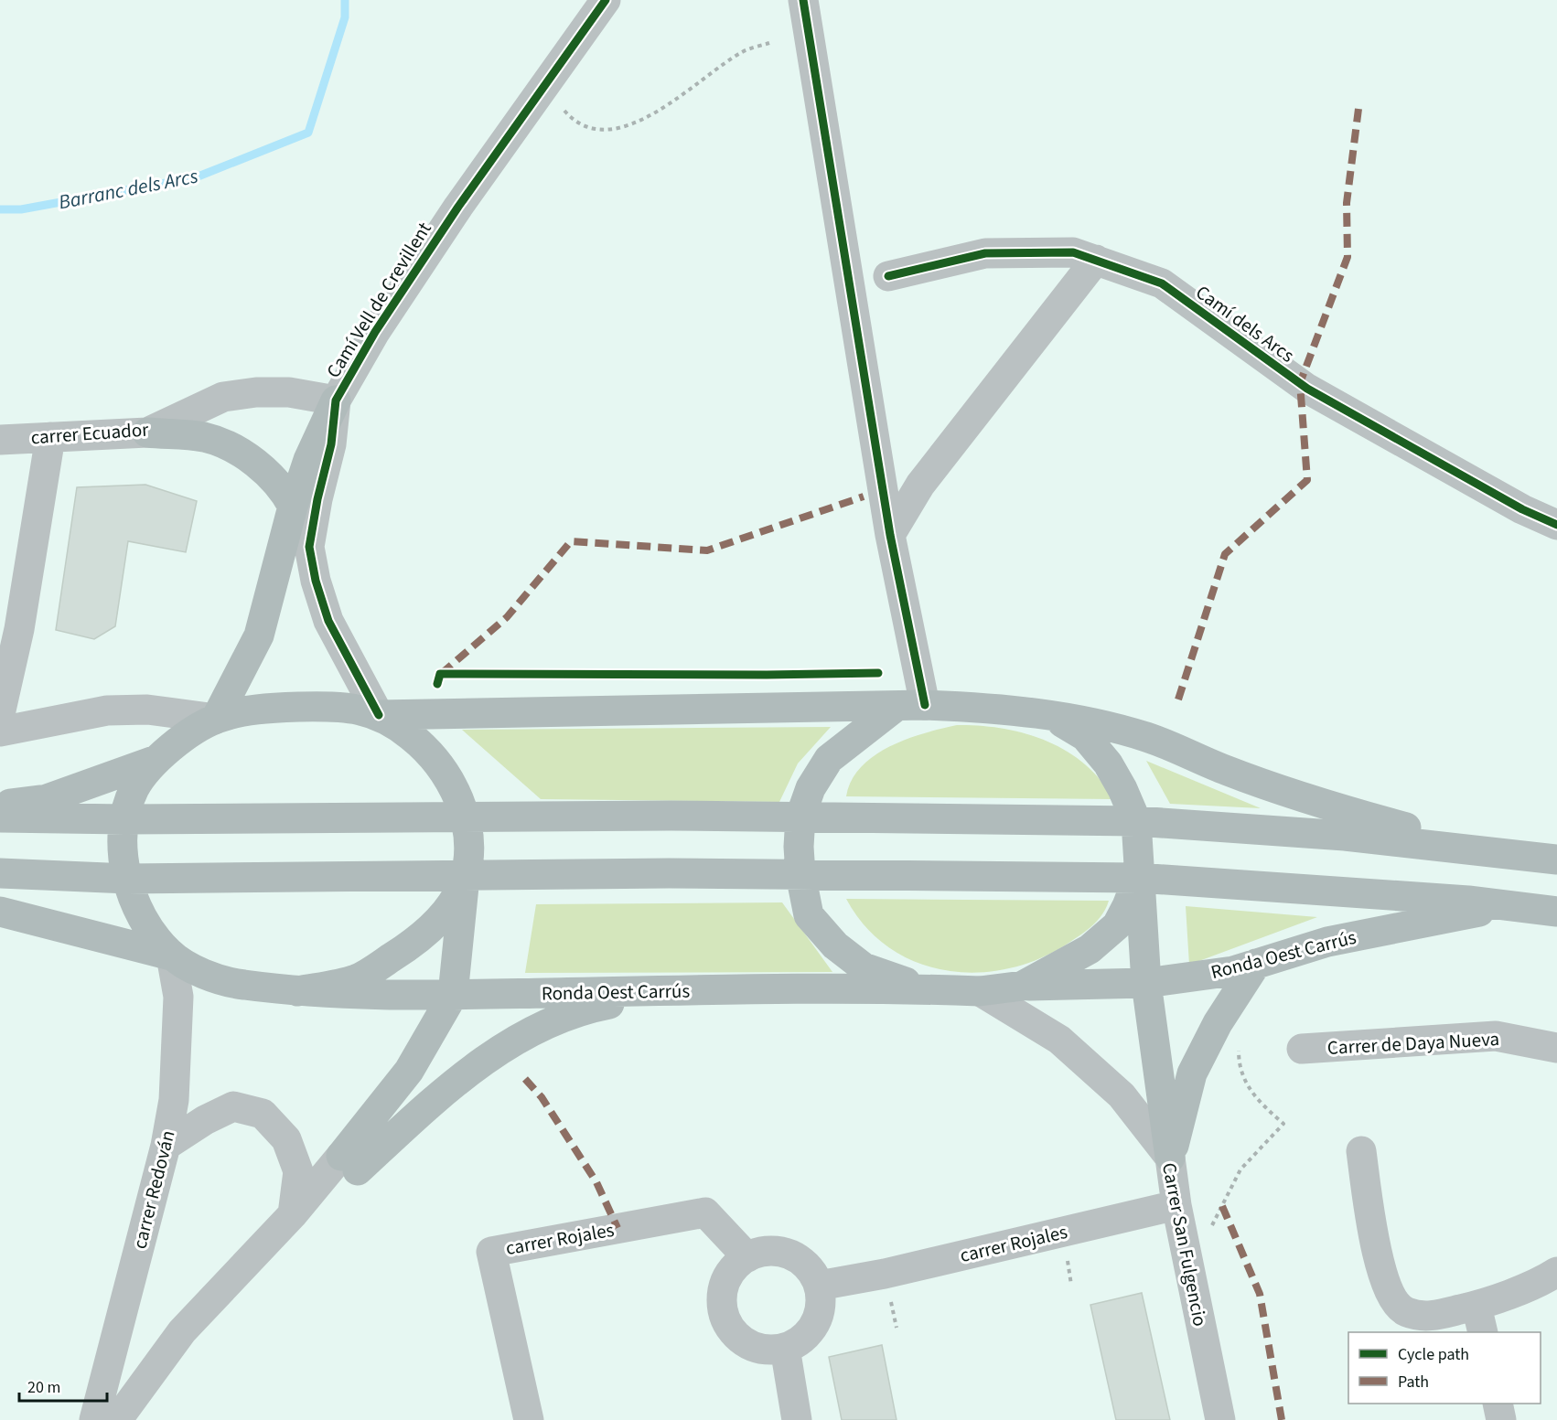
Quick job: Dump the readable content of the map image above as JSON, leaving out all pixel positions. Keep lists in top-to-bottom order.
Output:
{
  "streets": {
    "main road": ["Ronda Oest Carrús"],
    "street": [
      "Camí Vell de Crevillent",
      "Camí dels Arcs",
      "carrer Ecuador",
      "Carrer de Daya Nueva",
      "carrer Redován",
      "carrer Rojales",
      "Carrer San Fulgencio"
    ]
  },
  "crossings": [
    ["Camí Vell de Crevillent", "carrer Ecuador"],
    ["Camí Vell de Crevillent", "Ronda Oest Carrús"],
    ["Ronda Oest Carrús", "carrer Redován"],
    ["Ronda Oest Carrús", "Carrer San Fulgencio"],
    ["carrer Rojales", "Carrer San Fulgencio"]
  ],
  "water": ["Barranc dels Arcs"],
  "legend": ["Cycle path", "Path"],
  "scale_bar": "20 m"
}
